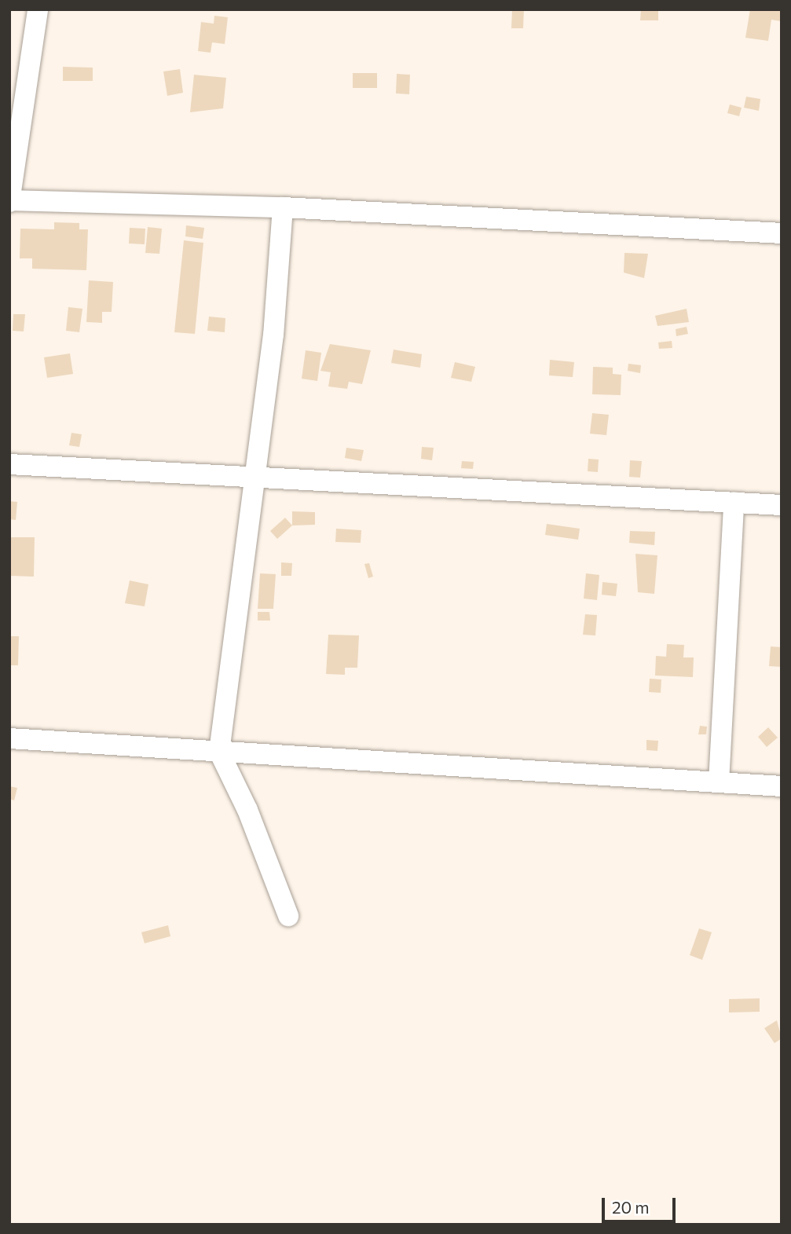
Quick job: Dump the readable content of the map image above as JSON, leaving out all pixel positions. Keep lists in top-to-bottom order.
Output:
{
  "scale_bar": "20 m"
}
